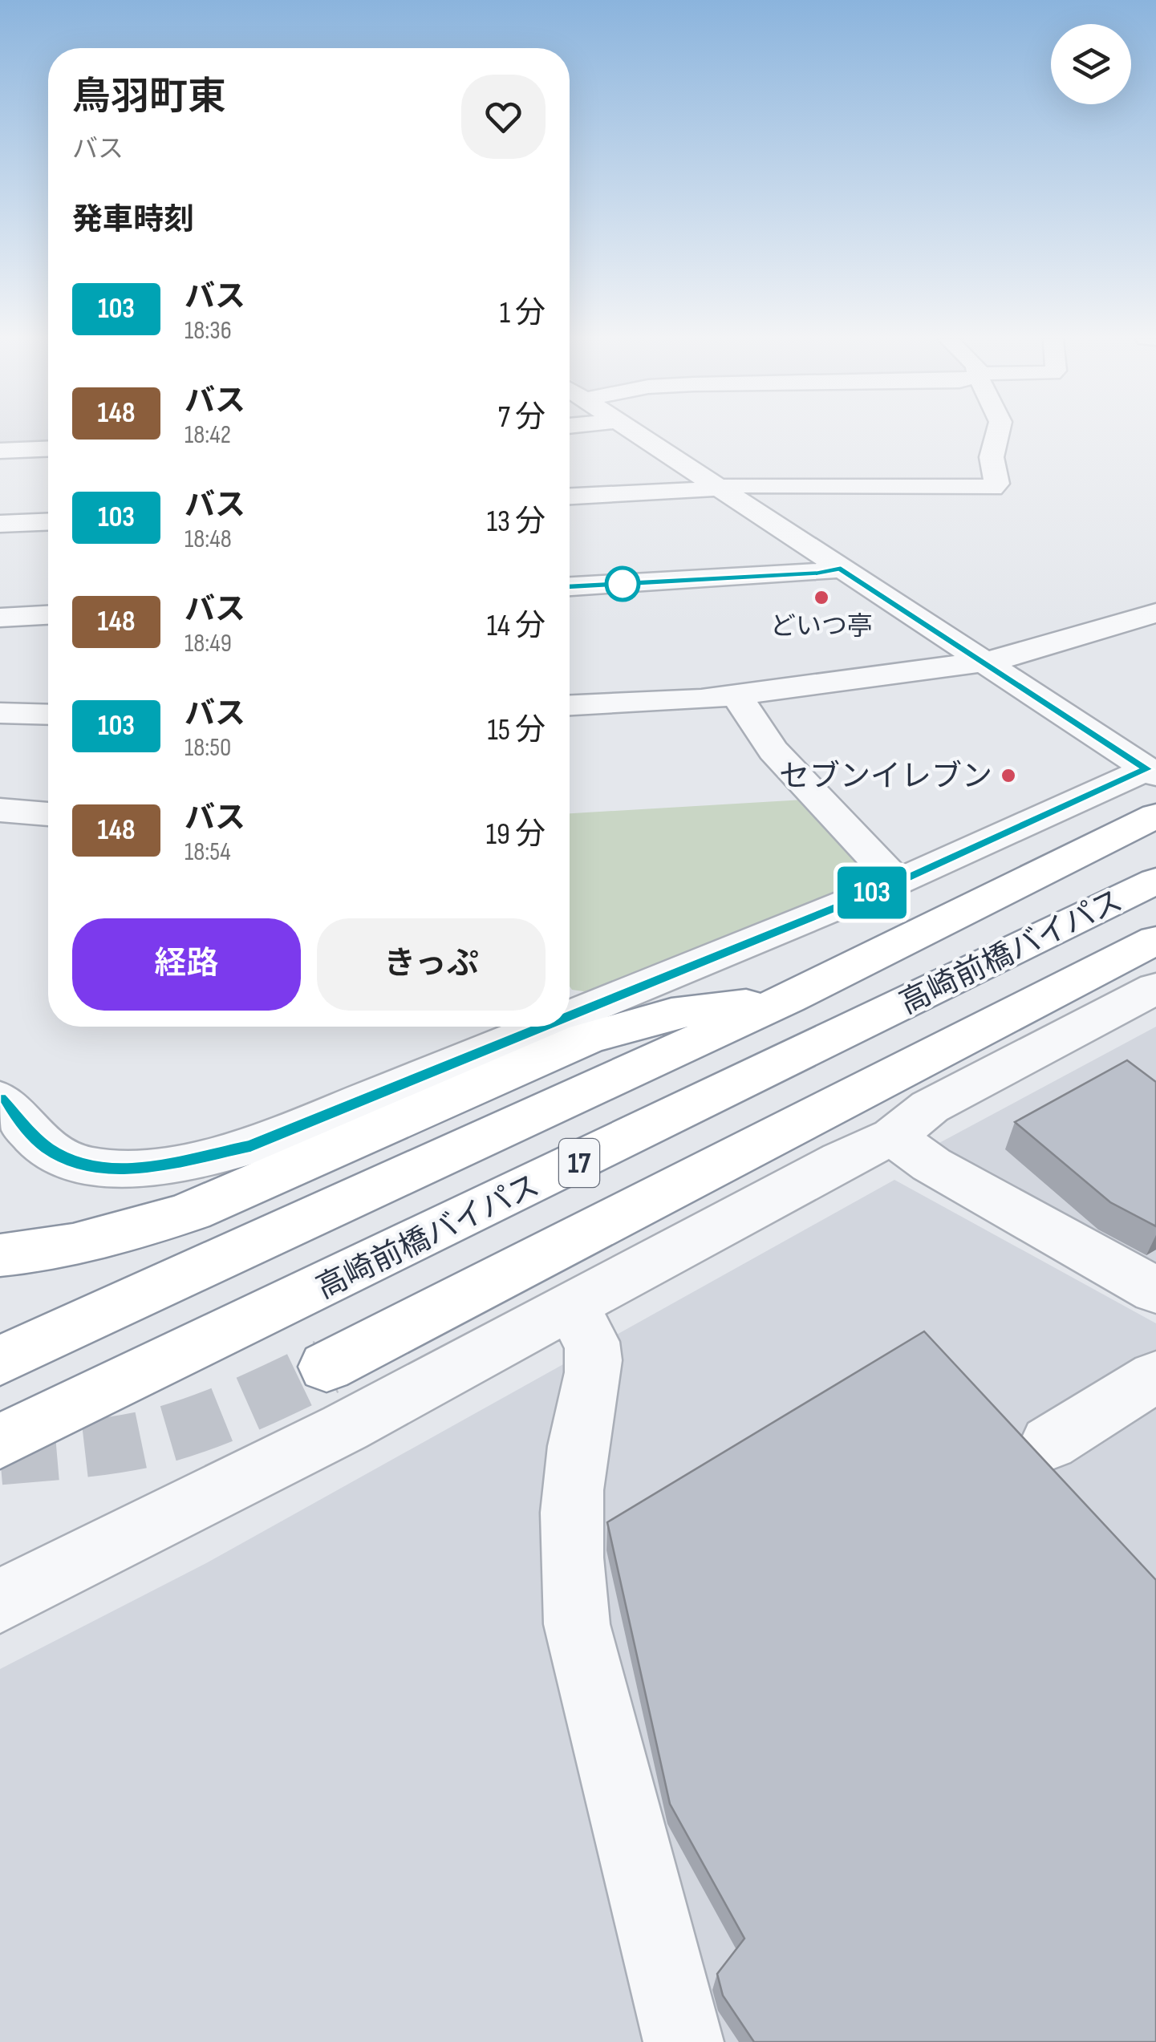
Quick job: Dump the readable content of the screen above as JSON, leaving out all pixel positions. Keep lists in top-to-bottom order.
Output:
{
  "streets": {
    "highway": ["高崎前橋バイパス", "17"]
  },
  "places": ["どいつ亭", "セブンイレブン"],
  "lines": ["bus line 103"],
  "page": {
    "on_map": "103",
    "heading": [
      ["鳥羽町東", "バス"],
      "発車時刻"
    ],
    "list": [
      {
        "mark": "103",
        "name": "バス",
        "note": "18:36",
        "value": "1 分"
      },
      {
        "mark": "148",
        "name": "バス",
        "note": "18:42",
        "value": "7 分"
      },
      {
        "mark": "103",
        "name": "バス",
        "note": "18:48",
        "value": "13 分"
      },
      {
        "mark": "148",
        "name": "バス",
        "note": "18:49",
        "value": "14 分"
      },
      {
        "mark": "103",
        "name": "バス",
        "note": "18:50",
        "value": "15 分"
      },
      {
        "mark": "148",
        "name": "バス",
        "note": "18:54",
        "value": "19 分"
      }
    ],
    "buttons": ["経路", "きっぷ"]
  }
}
